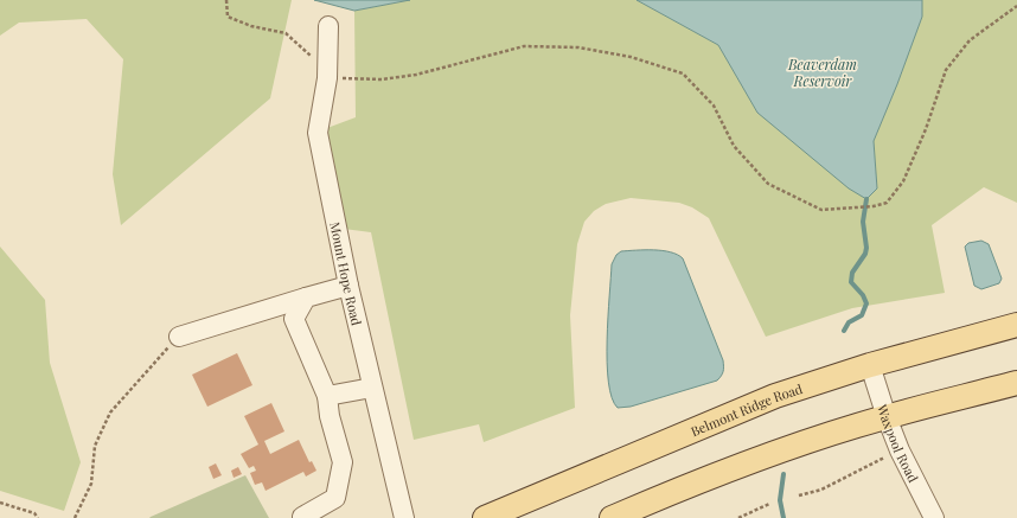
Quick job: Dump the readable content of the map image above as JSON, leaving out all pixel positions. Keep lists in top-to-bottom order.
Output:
{
  "streets": {
    "main road": ["Belmont Ridge Road"],
    "street": ["Mount Hope Road", "Waxpool Road"]
  },
  "crossings": [
    ["Belmont Ridge Road", "Waxpool Road"]
  ],
  "water": ["Beaverdam Reservoir"]
}
